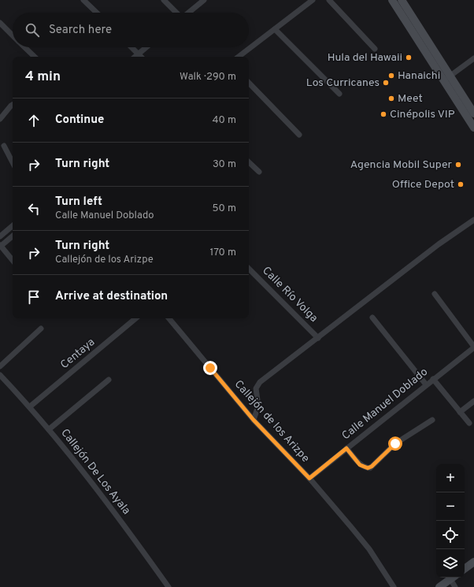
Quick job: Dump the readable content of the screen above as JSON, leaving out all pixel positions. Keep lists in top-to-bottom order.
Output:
{
  "streets": {
    "street": [
      "Calle Río Volga",
      "Centaya",
      "Calle Manuel Doblado",
      "Callejón de los Arizpe",
      "Callejón De Los Ayala"
    ]
  },
  "crossings": [
    ["Centaya", "Callejón De Los Ayala"],
    ["Calle Manuel Doblado", "Callejón de los Arizpe"]
  ],
  "places": [
    "Hula del Hawaii",
    "Hanaichi",
    "Los Curricanes",
    "Meet",
    "Cinépolis VIP",
    "Agencia Mobil Super",
    "Office Depot"
  ],
  "page": {
    "search": "Search here",
    "heading": ["4 min", "Walk · 290 m"],
    "list": [
      ["Continue", "40 m"],
      ["Turn right", "30 m"],
      ["Turn left", "Calle Manuel Doblado", "50 m"],
      ["Turn right", "Callejón de los Arizpe", "170 m"],
      "Arrive at destination"
    ],
    "map_buttons": ["+", "−"]
  }
}
